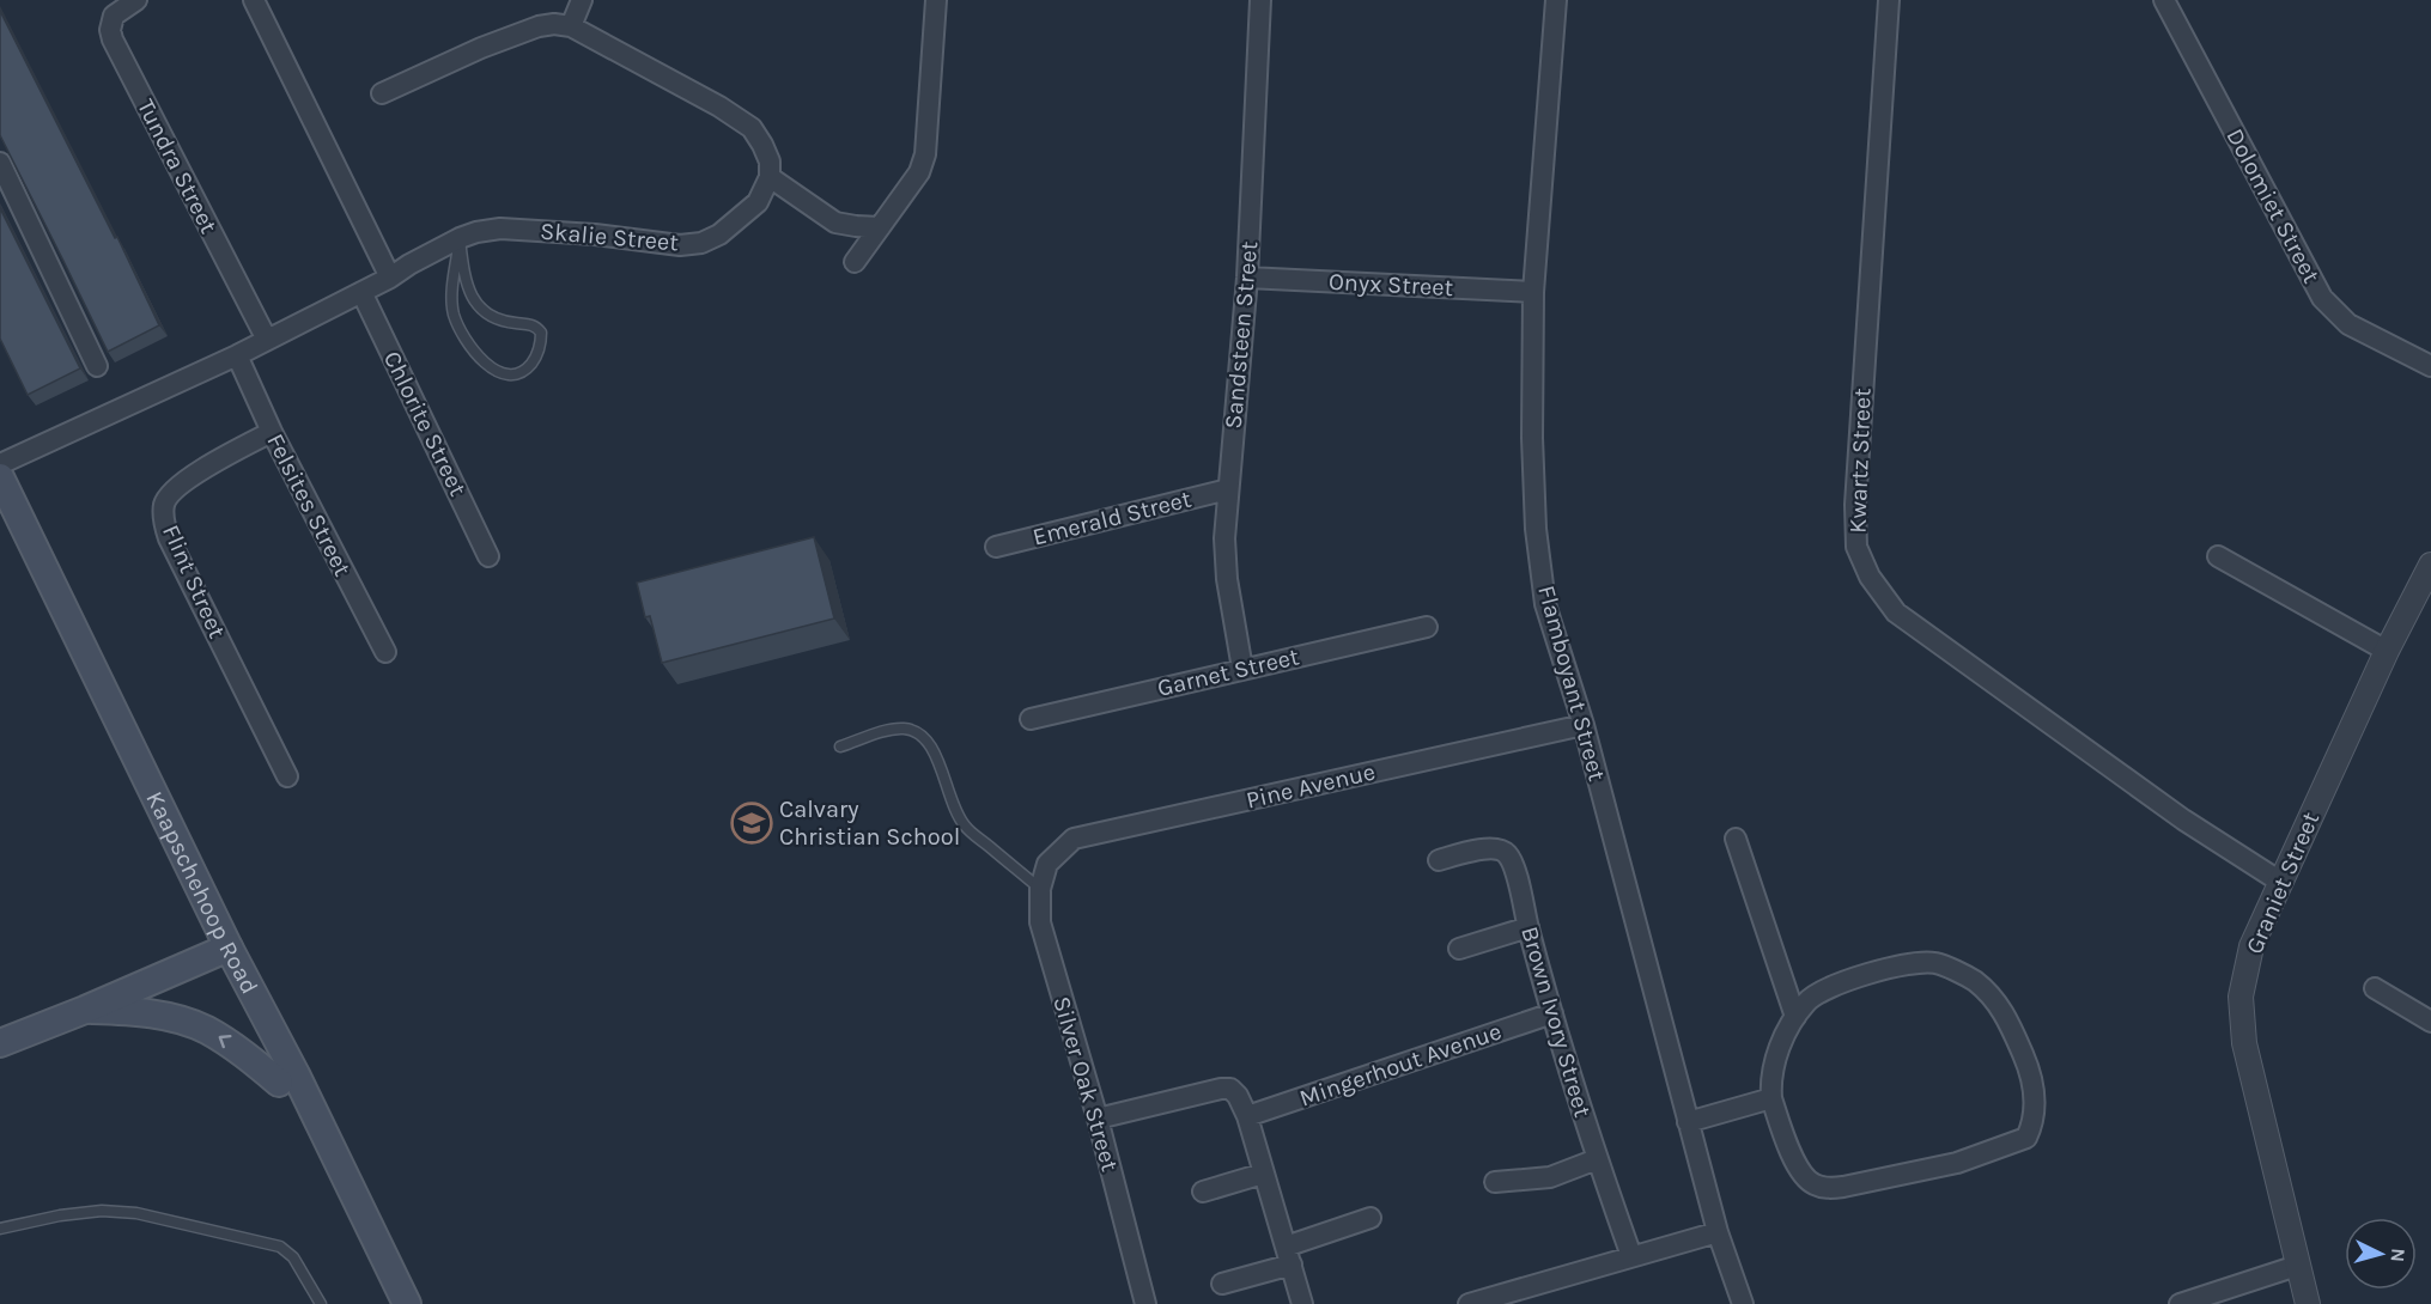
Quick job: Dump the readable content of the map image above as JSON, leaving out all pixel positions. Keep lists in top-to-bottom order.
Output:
{
  "streets": {
    "main road": ["Kaapschehoop Road"],
    "street": [
      "Tundra Street",
      "Dolomiet Street",
      "Skalie Street",
      "Onyx Street",
      "Sandsteen Street",
      "Chlorite Street",
      "Kwartz Street",
      "Felsites Street",
      "Emerald Street",
      "Flint Street",
      "Garnet Street",
      "Flamboyant Street",
      "Pine Avenue",
      "Graniet Street",
      "Brown Ivory Street",
      "Mingerhout Avenue",
      "Silver Oak Street"
    ]
  },
  "crossings": [
    ["Tundra Street", "Skalie Street"],
    ["Skalie Street", "Chlorite Street"],
    ["Skalie Street", "Felsites Street"],
    ["Onyx Street", "Sandsteen Street"],
    ["Onyx Street", "Flamboyant Street"],
    ["Sandsteen Street", "Emerald Street"],
    ["Sandsteen Street", "Garnet Street"],
    ["Kwartz Street", "Graniet Street"],
    ["Felsites Street", "Flint Street"],
    ["Flamboyant Street", "Pine Avenue"],
    ["Pine Avenue", "Silver Oak Street"],
    ["Brown Ivory Street", "Mingerhout Avenue"]
  ],
  "places": {
    "school or university": ["Calvary Christian School"]
  },
  "north": "right"
}
